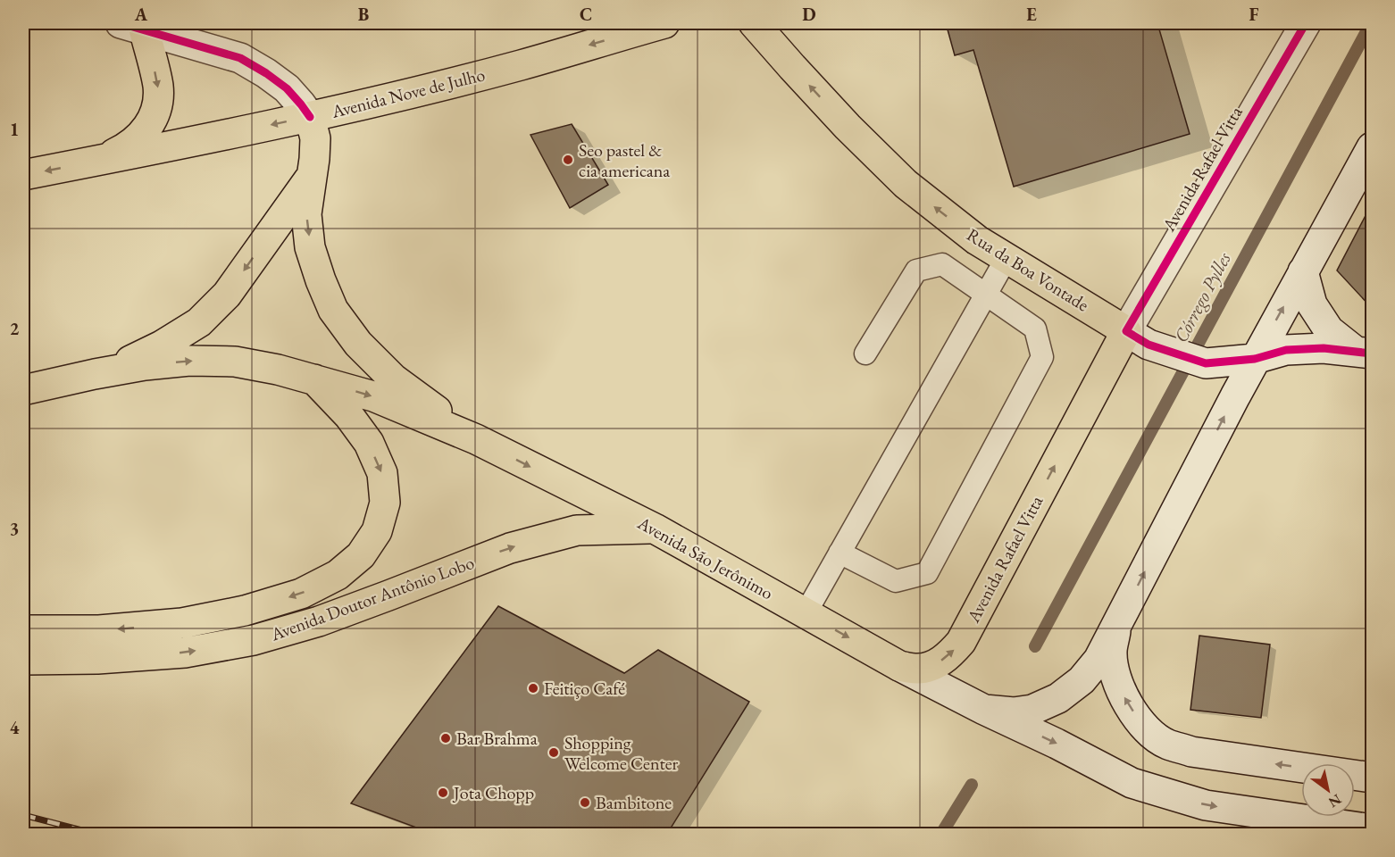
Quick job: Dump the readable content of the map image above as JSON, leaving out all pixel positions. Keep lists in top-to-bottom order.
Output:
{
  "streets": {
    "main road": [
      "Avenida Nove de Julho",
      "Avenida Rafael Vitta",
      "Rua da Boa Vontade",
      "Avenida São Jerônimo",
      "Avenida Doutor Antônio Lobo"
    ]
  },
  "crossings": [
    ["Avenida Rafael Vitta", "Rua da Boa Vontade"],
    ["Avenida Rafael Vitta", "Avenida São Jerônimo"],
    ["Avenida São Jerônimo", "Avenida Doutor Antônio Lobo"]
  ],
  "one_way": [
    "Avenida Nove de Julho",
    "Rua da Boa Vontade",
    "Avenida São Jerônimo",
    "Avenida Doutor Antônio Lobo"
  ],
  "water": ["Córrego Pylles"],
  "places": [
    "Seo pastel & cia americana",
    "Feitiço Café",
    "Bar Brahma",
    "Shopping Welcome Center",
    "Jota Chopp",
    "Bambitone"
  ],
  "north": "bottom right",
  "grid": {
    "columns": [
      "A",
      "B",
      "C",
      "D",
      "E",
      "F"
    ],
    "rows": [
      "1",
      "2",
      "3",
      "4"
    ]
  }
}
